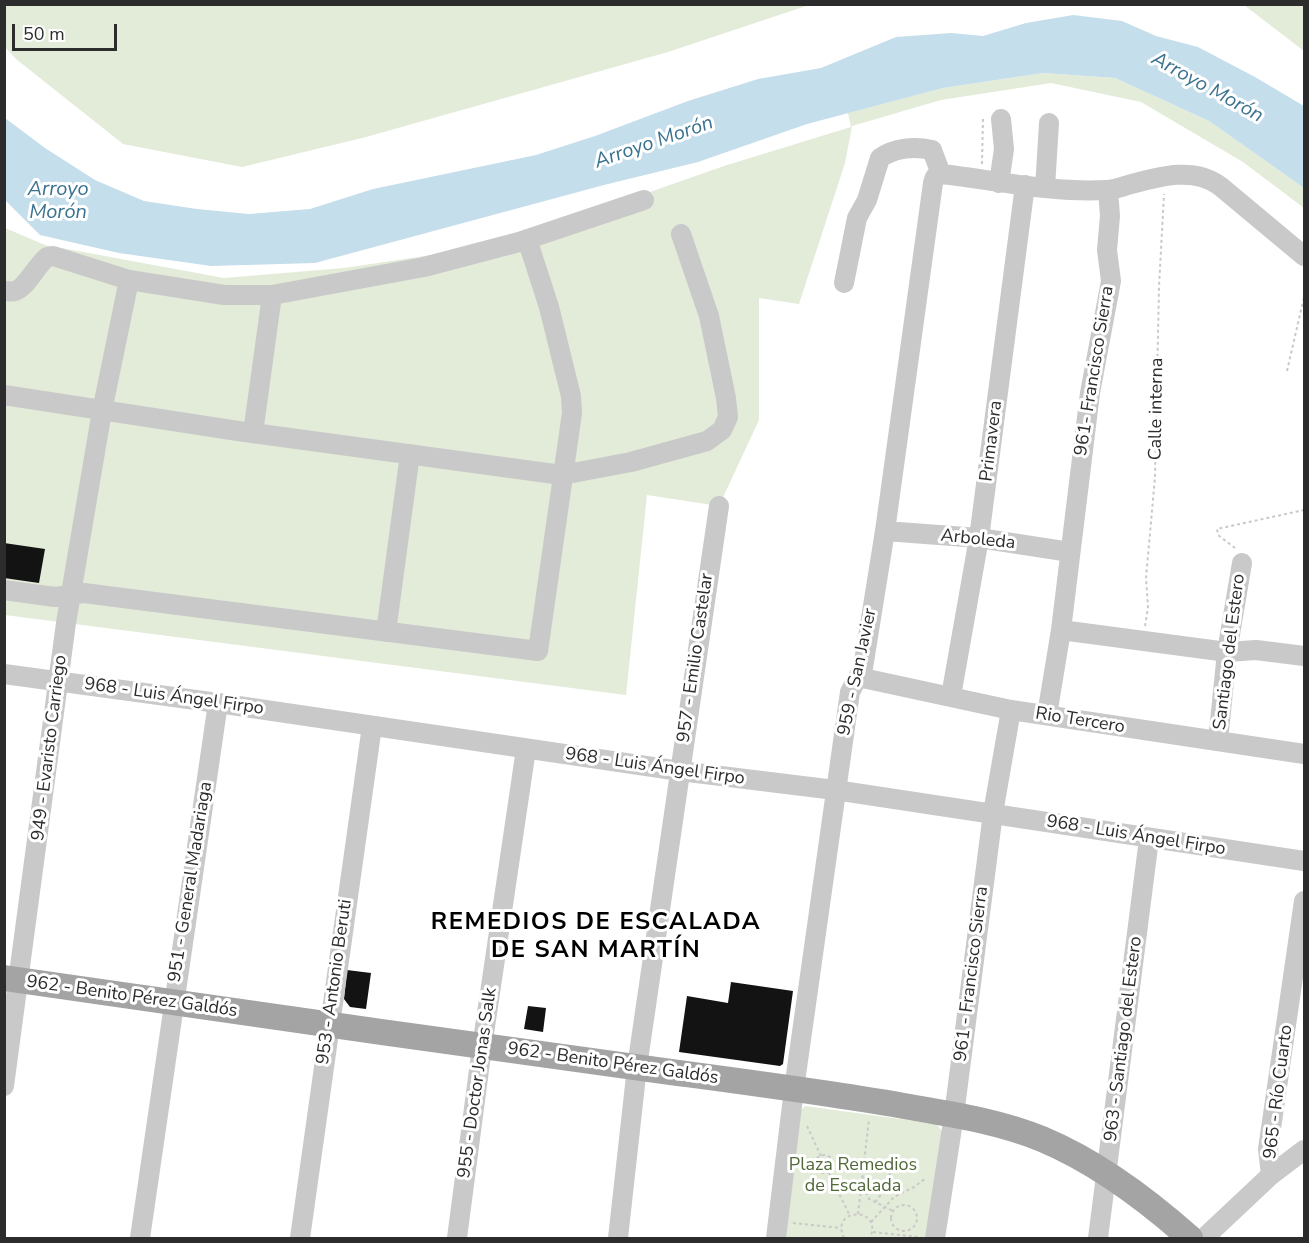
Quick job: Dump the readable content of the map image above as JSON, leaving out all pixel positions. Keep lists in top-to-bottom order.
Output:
{
  "streets": {
    "main road": ["962 - Benito Pérez Galdós"],
    "street": [
      "961- Francisco Sierra",
      "Primavera",
      "Arboleda",
      "Santiago del Estero",
      "957 - Emilio Castelar",
      "959 - San Javier",
      "968 - Luis Ángel Firpo",
      "Rio Tercero",
      "949 - Evaristo Carriego",
      "951 - General Madariaga",
      "961 - Francisco Sierra",
      "953 - Antonio Beruti",
      "963 - Santiago del Estero",
      "955 - Doctor Jonas Salk",
      "965 - Río Cuarto"
    ],
    "path": ["Calle interna"]
  },
  "crossings": [
    ["961- Francisco Sierra", "Arboleda"],
    ["961- Francisco Sierra", "Rio Tercero"],
    ["Primavera", "Arboleda"],
    ["Primavera", "Rio Tercero"],
    ["Arboleda", "959 - San Javier"],
    ["Santiago del Estero", "Rio Tercero"],
    ["957 - Emilio Castelar", "968 - Luis Ángel Firpo"],
    ["957 - Emilio Castelar", "962 - Benito Pérez Galdós"],
    ["959 - San Javier", "968 - Luis Ángel Firpo"],
    ["959 - San Javier", "Rio Tercero"],
    ["959 - San Javier", "962 - Benito Pérez Galdós"],
    ["968 - Luis Ángel Firpo", "949 - Evaristo Carriego"],
    ["968 - Luis Ángel Firpo", "951 - General Madariaga"],
    ["968 - Luis Ángel Firpo", "961 - Francisco Sierra"],
    ["968 - Luis Ángel Firpo", "953 - Antonio Beruti"],
    ["968 - Luis Ángel Firpo", "963 - Santiago del Estero"],
    ["968 - Luis Ángel Firpo", "955 - Doctor Jonas Salk"],
    ["Rio Tercero", "961 - Francisco Sierra"],
    ["949 - Evaristo Carriego", "962 - Benito Pérez Galdós"],
    ["951 - General Madariaga", "962 - Benito Pérez Galdós"],
    ["961 - Francisco Sierra", "962 - Benito Pérez Galdós"],
    ["953 - Antonio Beruti", "962 - Benito Pérez Galdós"],
    ["962 - Benito Pérez Galdós", "963 - Santiago del Estero"],
    ["962 - Benito Pérez Galdós", "955 - Doctor Jonas Salk"]
  ],
  "districts": ["REMEDIOS DE ESCALADA DE SAN MARTÍN"],
  "water": ["Arroyo Morón"],
  "parks": ["Plaza Remedios de Escalada"],
  "scale_bar": "50 m"
}
